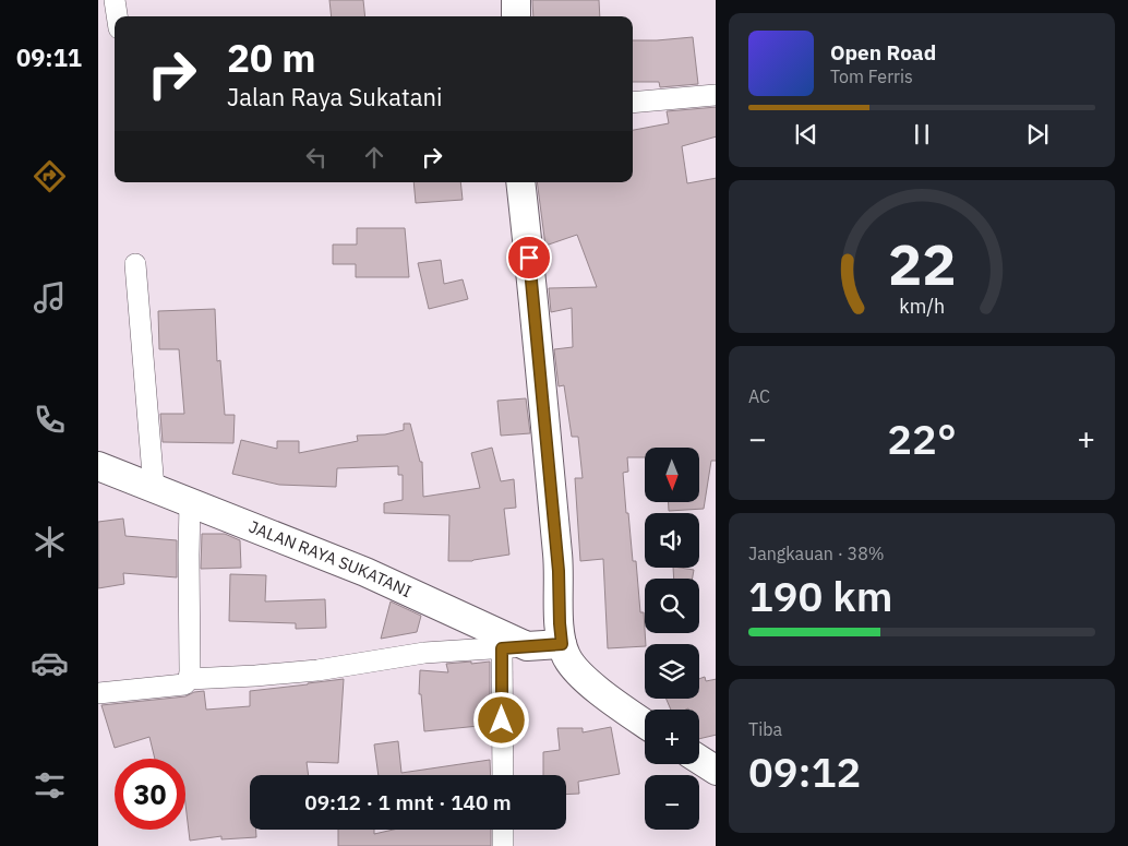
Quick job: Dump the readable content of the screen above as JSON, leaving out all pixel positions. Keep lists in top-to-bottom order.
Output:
{
  "streets": {
    "main road": ["JALAN RAYA SUKATANI"]
  },
  "north": "bottom",
  "page": {
    "tabs": "09:11",
    "turn": ["20 m", "Jalan Raya Sukatani"],
    "song": ["Open Road", "Tom Ferris"],
    "tile": [
      "AC",
      ["Jangkauan · 38%", "190 km"],
      ["Tiba", "09:12"]
    ],
    "heat": ["−", "22°", "+"],
    "map_buttons": ["+", "−"],
    "limit": "30",
    "trip": "09:12 · 1 mnt · 140 m",
    "gauge": ["22", "km/h"]
  }
}
